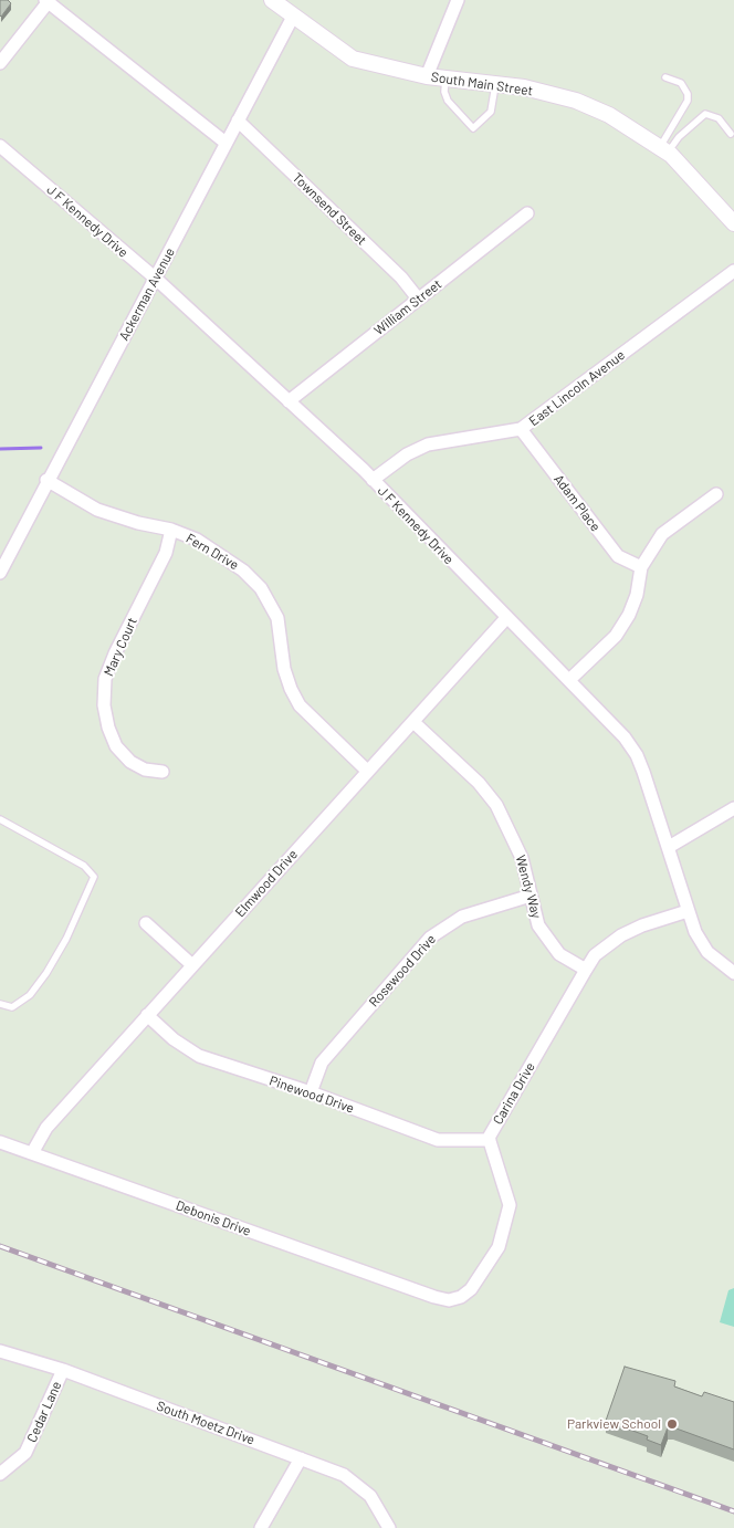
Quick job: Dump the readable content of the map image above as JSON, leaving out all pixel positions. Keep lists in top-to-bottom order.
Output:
{
  "streets": {
    "street": [
      "South Main Street",
      "Townsend Street",
      "J F Kennedy Drive",
      "Ackerman Avenue",
      "William Street",
      "East Lincoln Avenue",
      "Adam Place",
      "Fern Drive",
      "Mary Court",
      "Elmwood Drive",
      "Wendy Way",
      "Rosewood Drive",
      "Carina Drive",
      "Pinewood Drive",
      "Debonis Drive",
      "Cedar Lane",
      "South Moetz Drive"
    ]
  },
  "crossings": [
    ["South Main Street", "Ackerman Avenue"],
    ["Townsend Street", "Ackerman Avenue"],
    ["Townsend Street", "William Street"],
    ["J F Kennedy Drive", "Ackerman Avenue"],
    ["J F Kennedy Drive", "William Street"],
    ["J F Kennedy Drive", "East Lincoln Avenue"],
    ["J F Kennedy Drive", "Elmwood Drive"],
    ["J F Kennedy Drive", "Carina Drive"],
    ["Ackerman Avenue", "Fern Drive"],
    ["East Lincoln Avenue", "Adam Place"],
    ["Fern Drive", "Mary Court"],
    ["Fern Drive", "Elmwood Drive"],
    ["Elmwood Drive", "Wendy Way"],
    ["Elmwood Drive", "Pinewood Drive"],
    ["Elmwood Drive", "Debonis Drive"],
    ["Wendy Way", "Rosewood Drive"],
    ["Wendy Way", "Carina Drive"],
    ["Rosewood Drive", "Pinewood Drive"],
    ["Carina Drive", "Pinewood Drive"],
    ["Carina Drive", "Debonis Drive"],
    ["Cedar Lane", "South Moetz Drive"]
  ],
  "places": ["Parkview School"]
}
